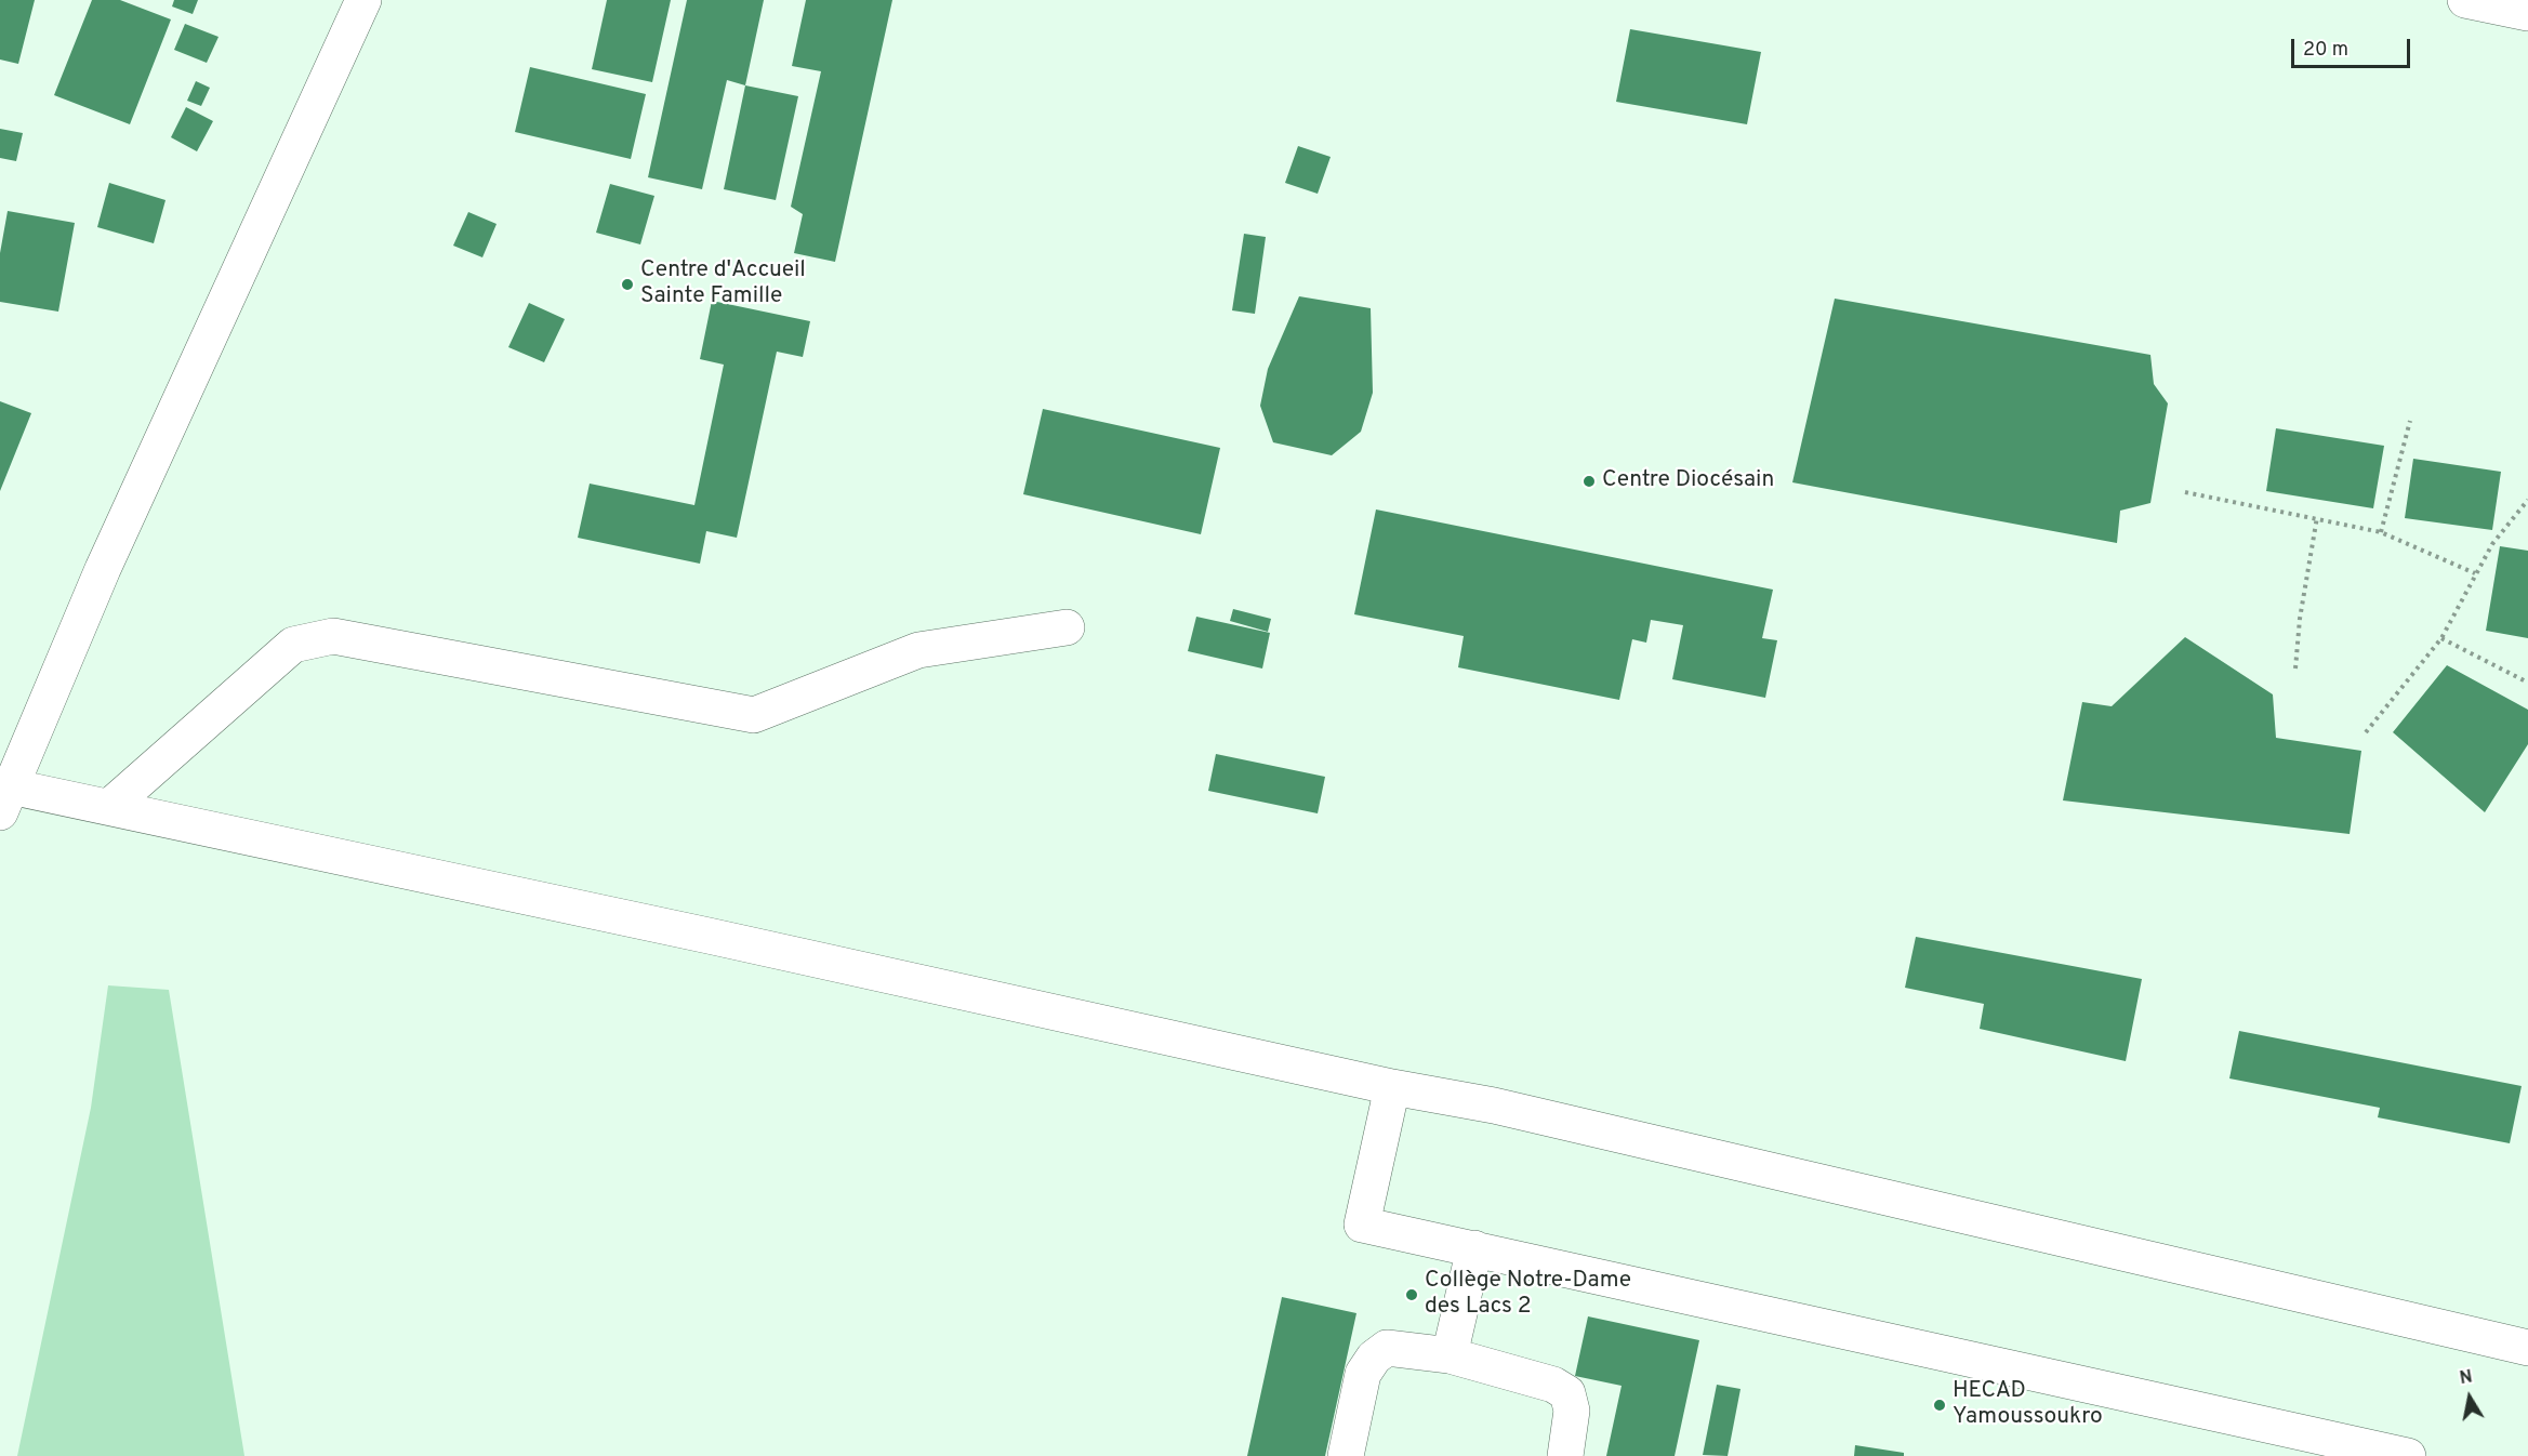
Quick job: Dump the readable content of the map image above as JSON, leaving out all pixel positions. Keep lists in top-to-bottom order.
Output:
{
  "places": [
    "Centre d'Accueil Sainte Famille",
    "Centre Diocésain",
    "Collège Notre-Dame des Lacs 2",
    "HECAD Yamoussoukro"
  ],
  "scale_bar": "20 m",
  "north": "top"
}
